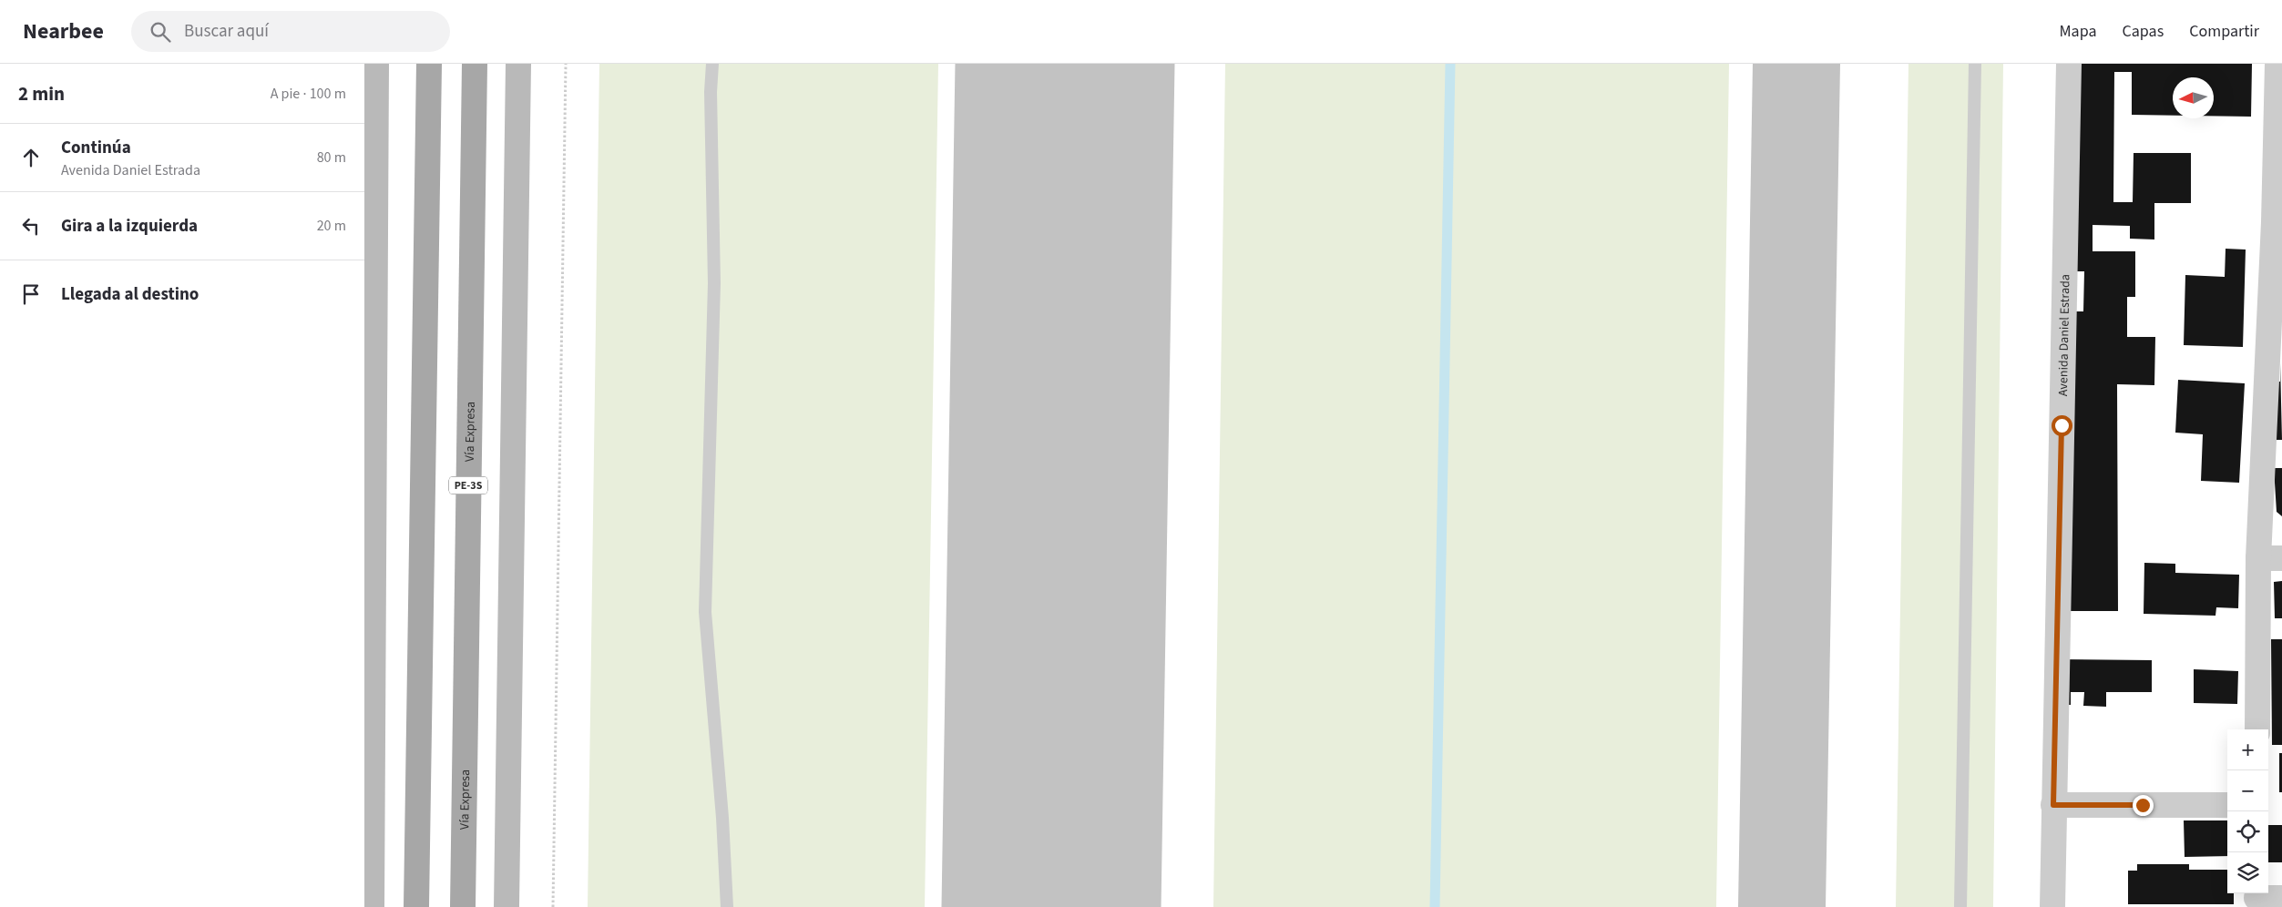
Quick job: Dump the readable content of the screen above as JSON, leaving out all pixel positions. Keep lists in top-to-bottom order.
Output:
{
  "streets": {
    "main road": ["Vía Expresa", "PE-3S"],
    "street": ["Avenida Daniel Estrada"]
  },
  "north": "left",
  "page": {
    "header": "Nearbee",
    "search": "Buscar aquí",
    "nav": ["Mapa", "Capas", "Compartir"],
    "heading": ["2 min", "A pie · 100 m"],
    "list": [
      ["Continúa", "Avenida Daniel Estrada", "80 m"],
      ["Gira a la izquierda", "20 m"],
      "Llegada al destino"
    ],
    "map_buttons": ["+", "−"]
  }
}
